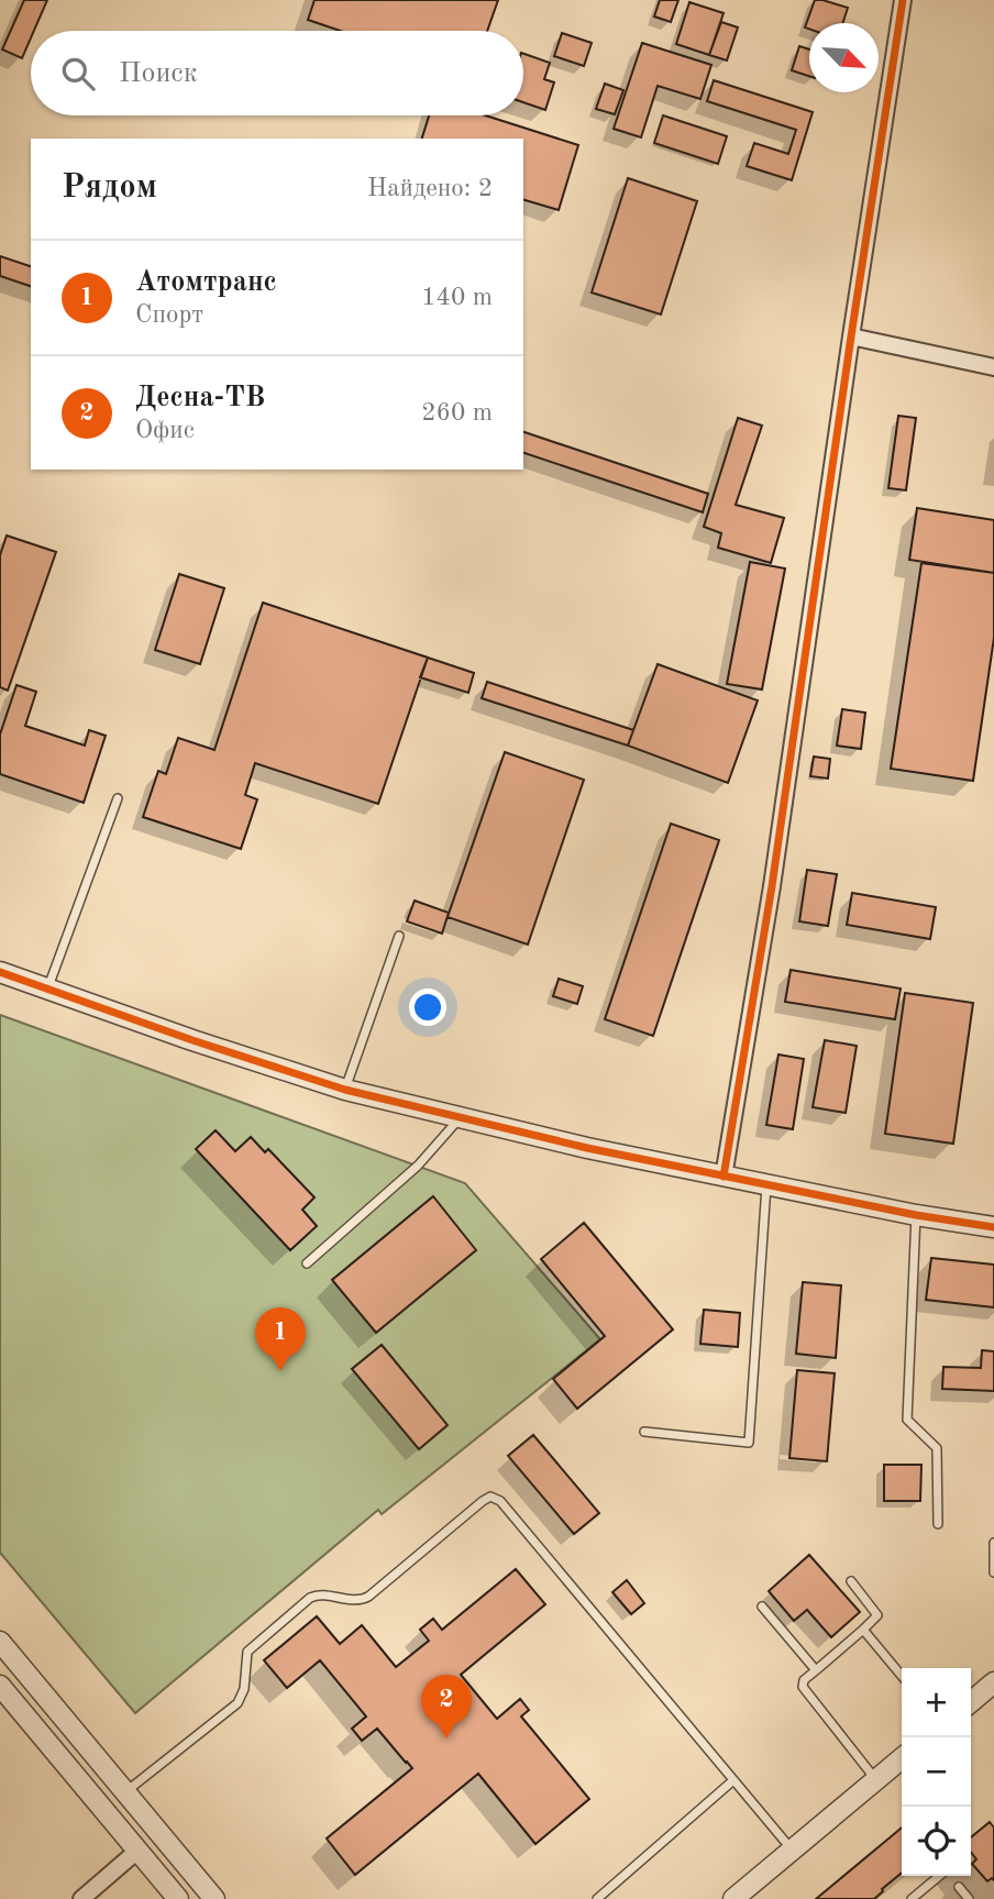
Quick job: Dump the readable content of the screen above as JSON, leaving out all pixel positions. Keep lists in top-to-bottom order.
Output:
{
  "north": "bottom right",
  "page": {
    "search": "Поиск",
    "heading": ["Рядом", "Найдено: 2"],
    "list": [
      {
        "mark": "1",
        "name": "Атомтранс",
        "note": "Спорт",
        "value": "140 m"
      },
      {
        "mark": "2",
        "name": "Десна-ТВ",
        "note": "Офис",
        "value": "260 m"
      }
    ],
    "pins": ["1", "2"],
    "map_buttons": ["+", "−"]
  }
}
